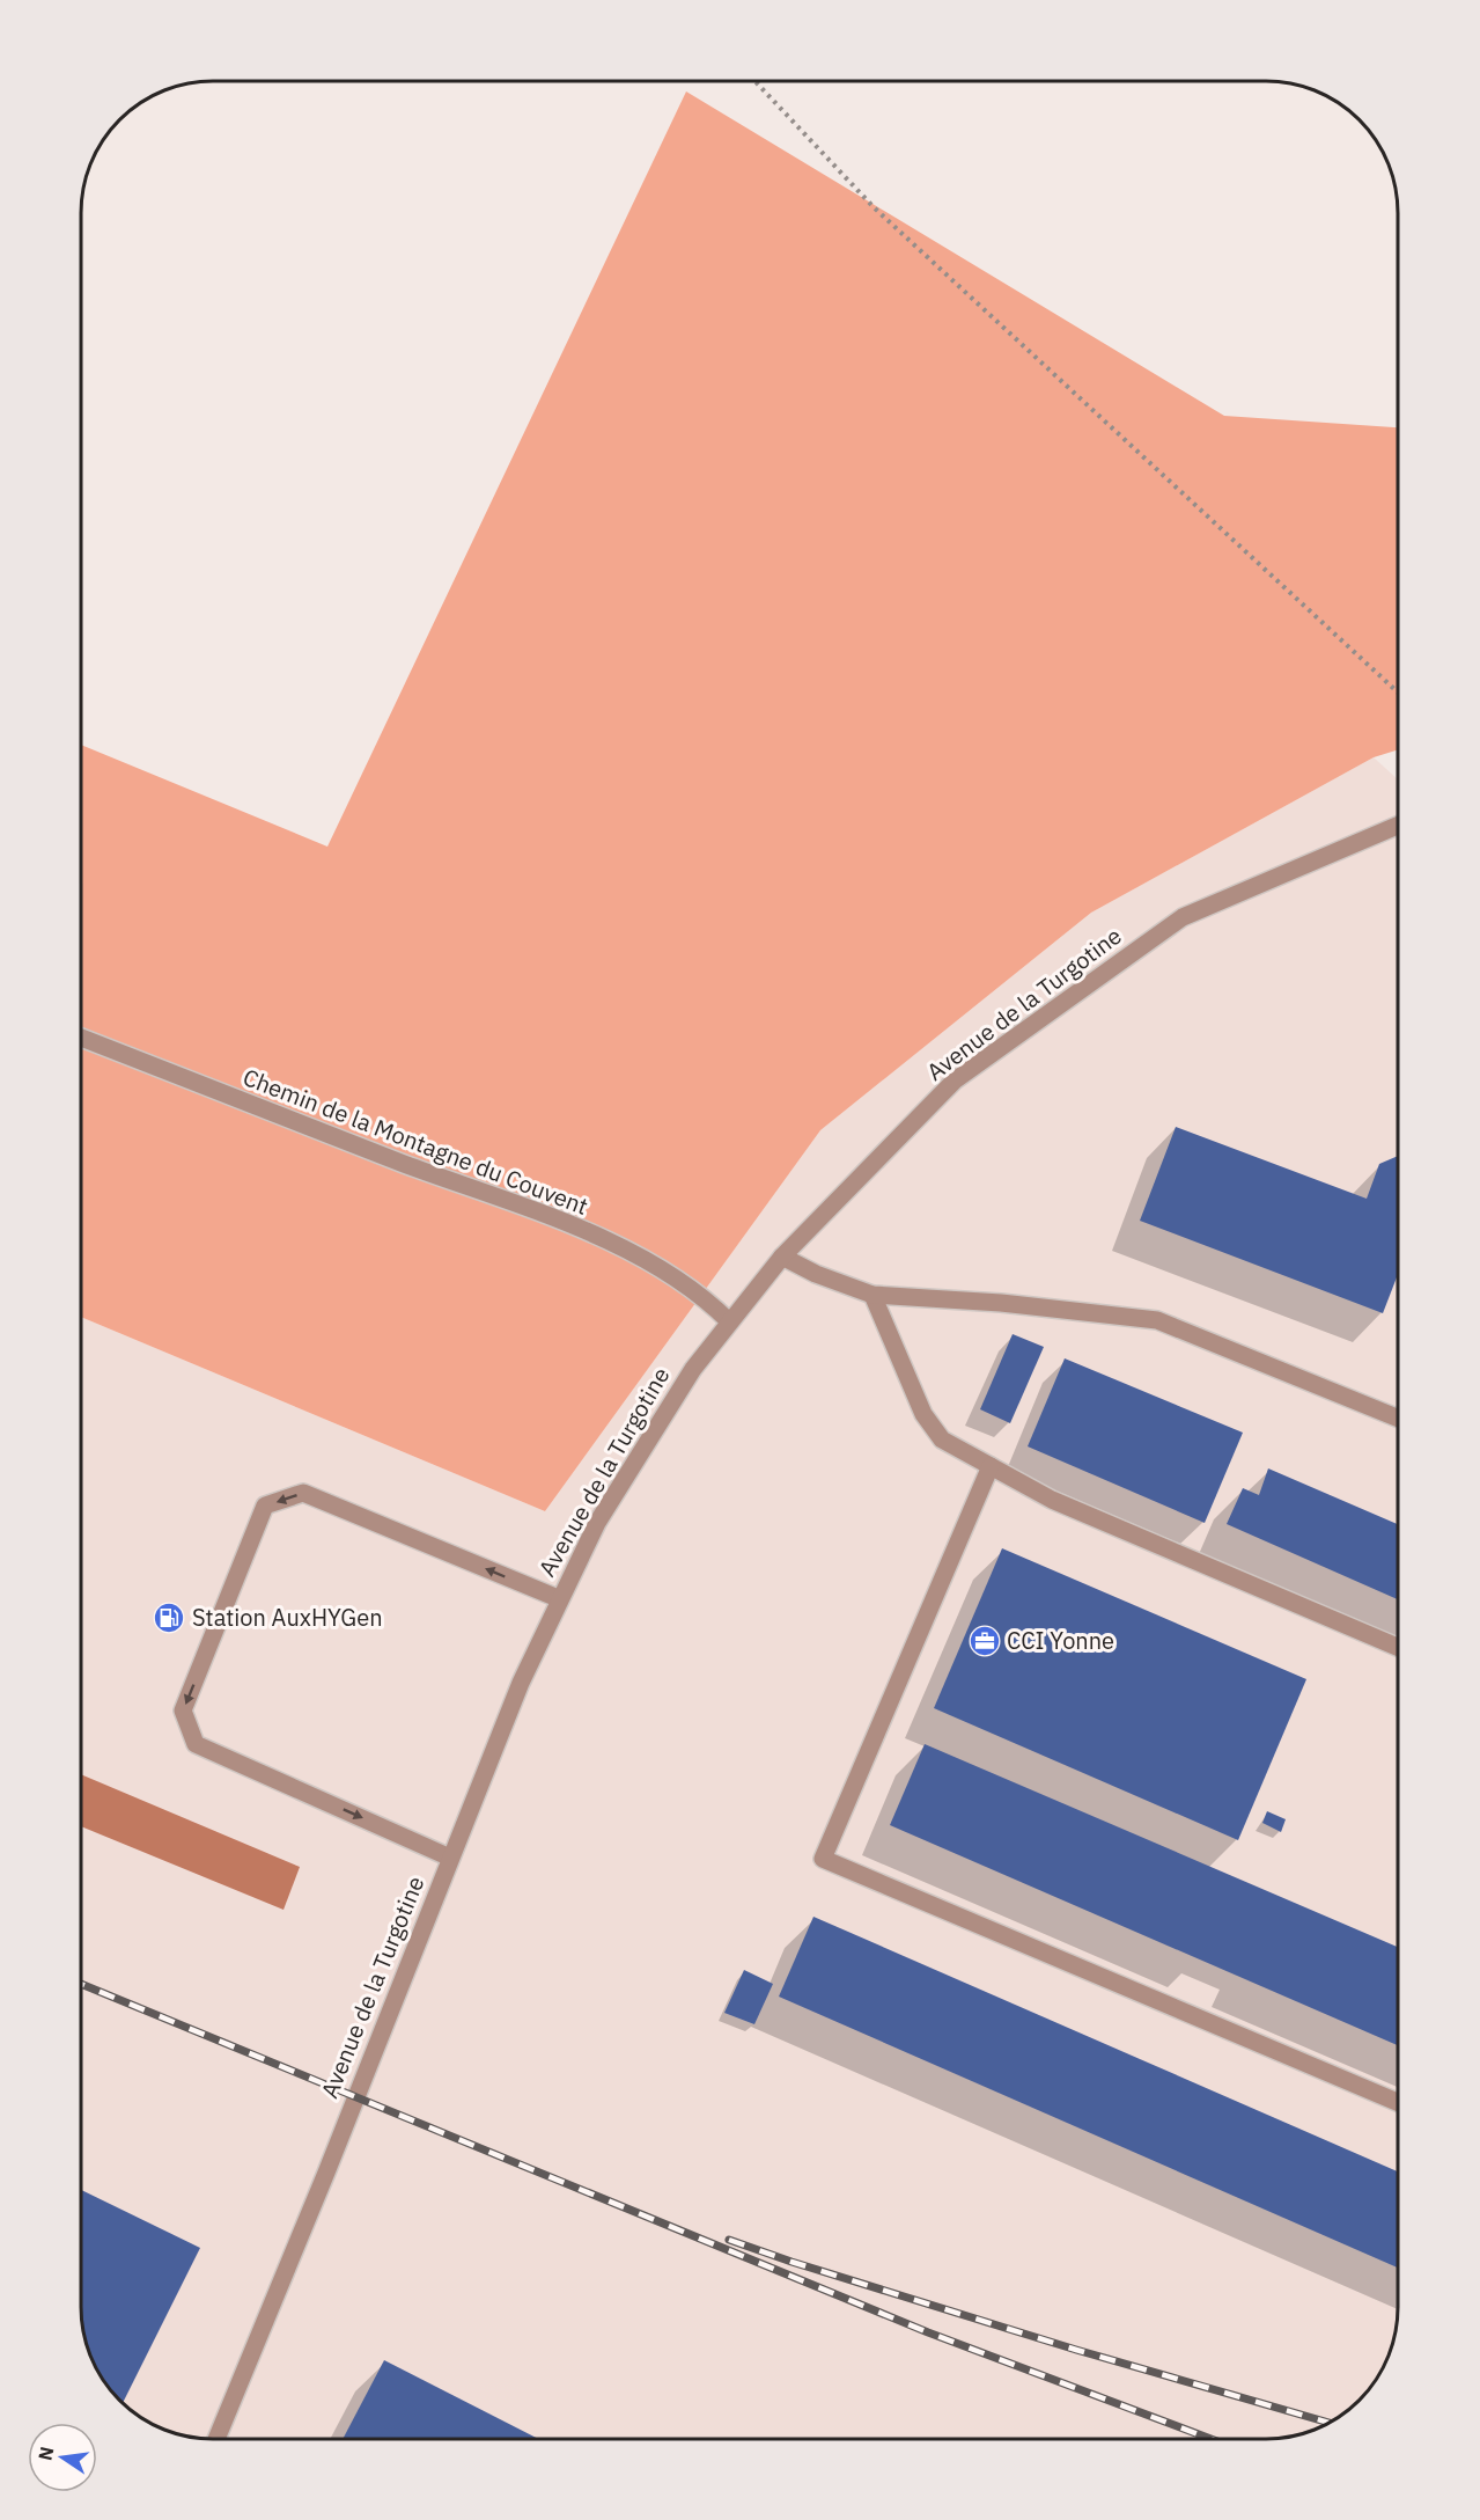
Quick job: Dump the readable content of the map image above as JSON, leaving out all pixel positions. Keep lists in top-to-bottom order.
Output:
{
  "streets": {
    "street": ["Avenue de la Turgotine", "Chemin de la Montagne du Couvent"]
  },
  "crossings": [
    ["Avenue de la Turgotine", "Chemin de la Montagne du Couvent"]
  ],
  "places": {
    "fuel station": ["Station AuxHYGen"],
    "office": ["CCI Yonne"]
  },
  "north": "left"
}
